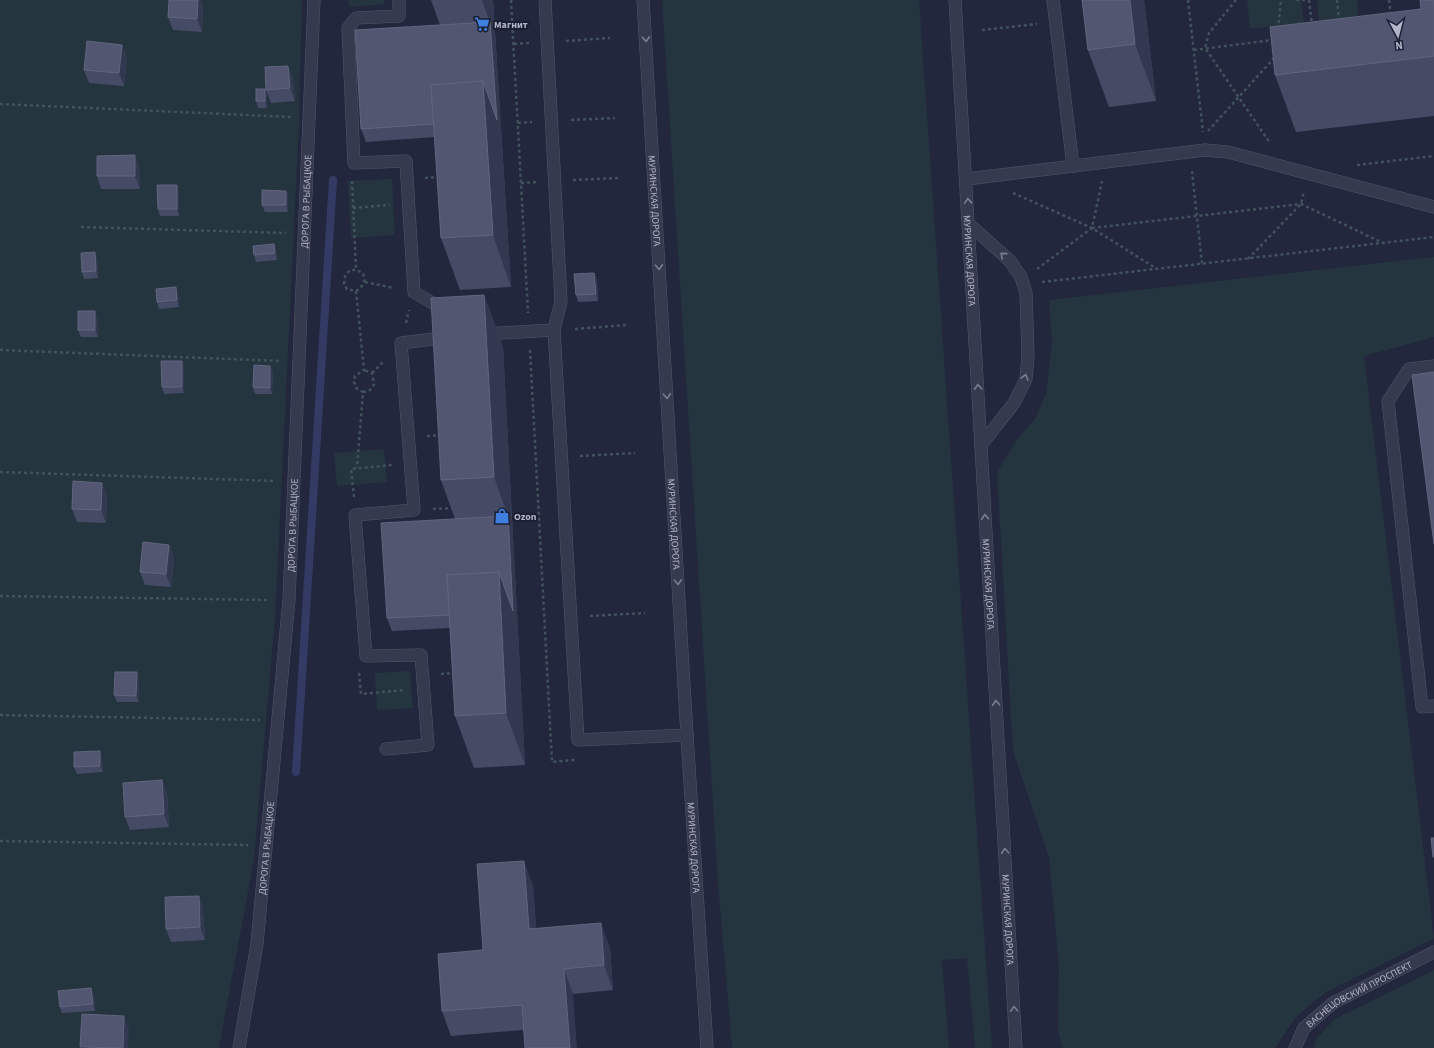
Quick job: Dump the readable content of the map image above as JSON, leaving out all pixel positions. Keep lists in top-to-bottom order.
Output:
{
  "streets": {
    "street": ["МУРИНСКАЯ ДОРОГА", "ДОРОГА В РЫБАЦКОЕ", "ВАСНЕЦОВСКИЙ ПРОСПЕКТ"]
  },
  "places": {
    "supermarket": ["Магнит"],
    "shop": ["Ozon"]
  },
  "north": "bottom"
}
